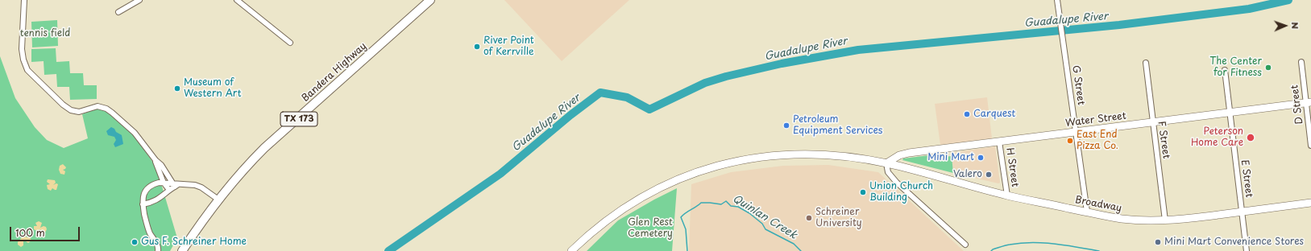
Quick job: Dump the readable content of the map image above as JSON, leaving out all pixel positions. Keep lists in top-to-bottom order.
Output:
{
  "streets": {
    "main road": [
      "Bandera Highway",
      "TX 173",
      "Water Street",
      "Broadway"
    ],
    "street": [
      "G Street",
      "D Street",
      "F Street",
      "H Street",
      "E Street"
    ]
  },
  "crossings": [
    ["G Street", "Water Street"],
    ["G Street", "Broadway"],
    ["D Street", "Water Street"],
    ["Water Street", "F Street"],
    ["Water Street", "H Street"],
    ["Water Street", "E Street"],
    ["Water Street", "Broadway"],
    ["F Street", "Broadway"],
    ["H Street", "Broadway"],
    ["E Street", "Broadway"]
  ],
  "water": ["Guadalupe River", "Quinlan Creek"],
  "parks": ["tennis field", "Glen Rest Cemetery"],
  "places": [
    "River Point of Kerrville",
    "The Center for Fitness",
    "Museum of Western Art",
    "Carquest",
    "Petroleum Equipment Services",
    "Peterson Home Care",
    "East End Pizza Co.",
    "Mini Mart",
    "Valero",
    "Union Church Building",
    "Schreiner University",
    "Gus F. Schreiner Home",
    "Mini Mart Convenience Stores"
  ],
  "scale_bar": "100 m",
  "north": "right"
}
